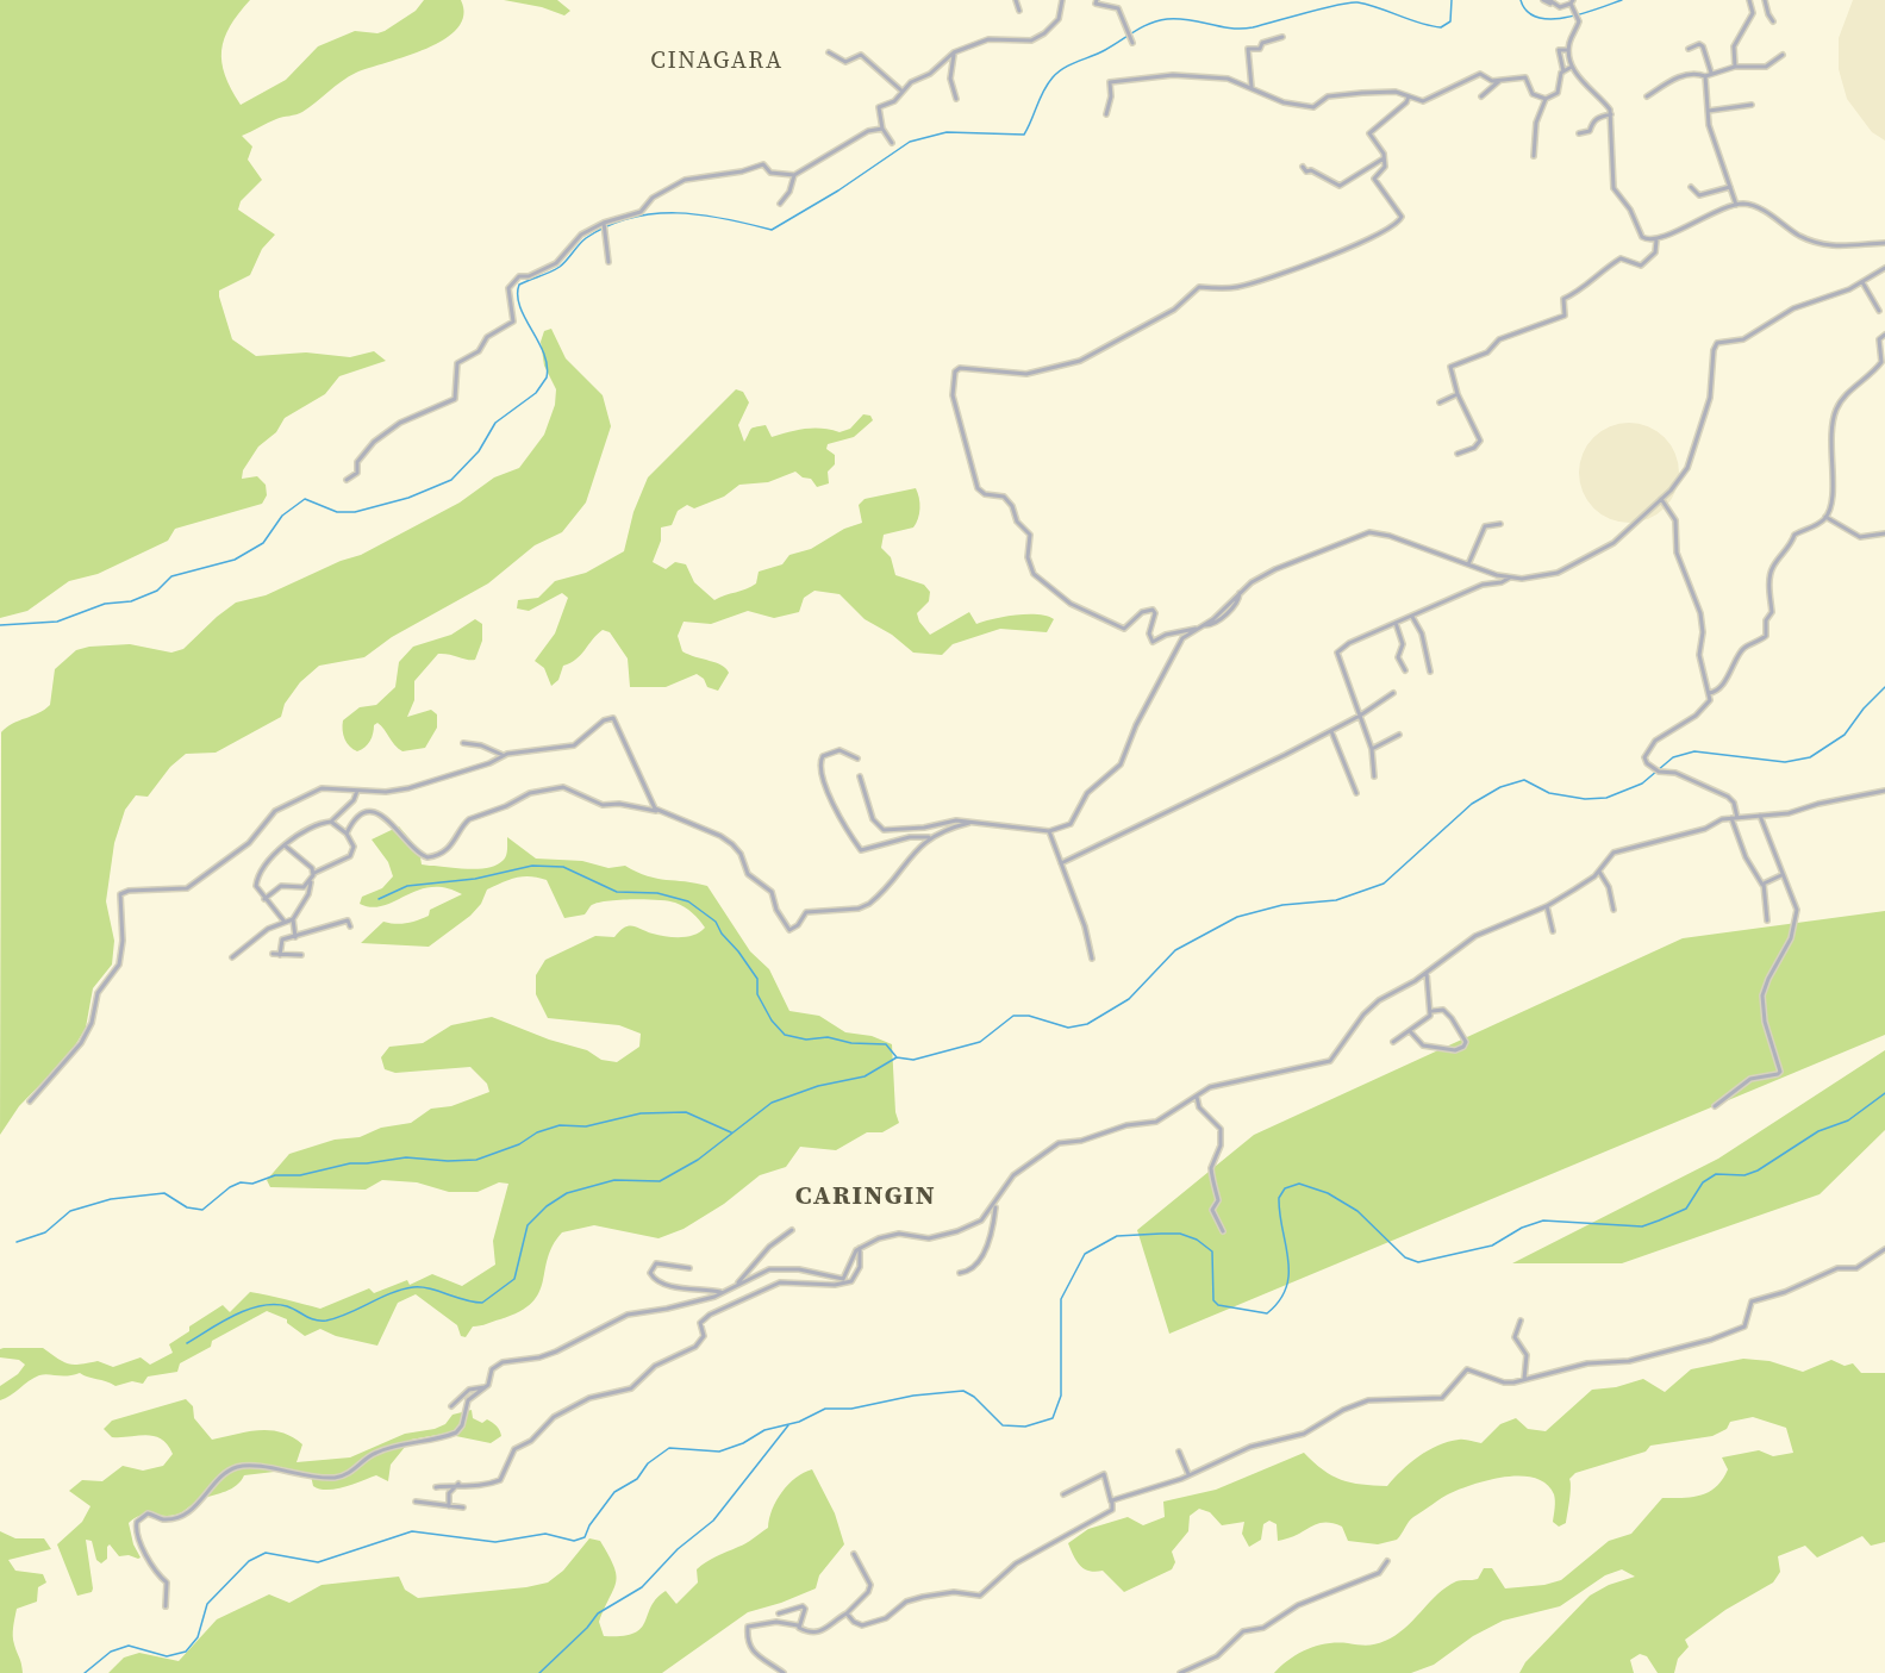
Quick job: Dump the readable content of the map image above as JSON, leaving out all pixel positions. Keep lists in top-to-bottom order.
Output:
{
  "districts": ["CINAGARA", "CARINGIN"]
}
